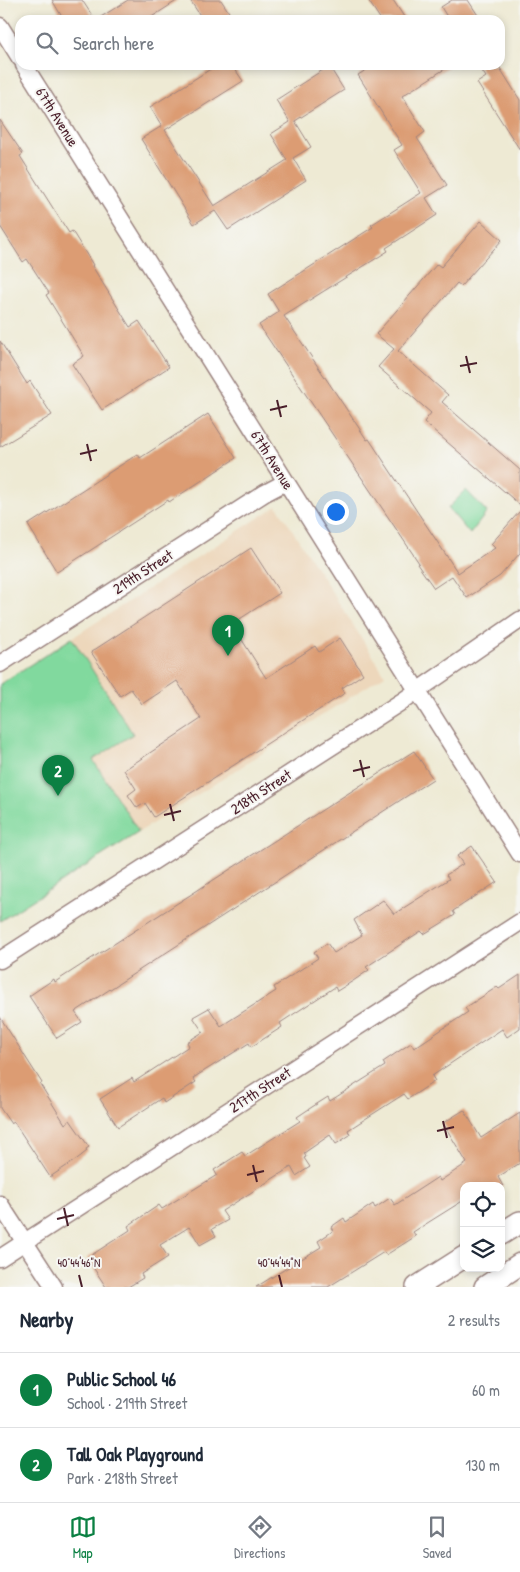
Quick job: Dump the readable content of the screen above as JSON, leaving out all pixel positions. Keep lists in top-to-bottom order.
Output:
{
  "streets": {
    "street": [
      "67th Avenue",
      "219th Street",
      "218th Street",
      "217th Street"
    ]
  },
  "crossings": [
    ["67th Avenue", "219th Street"],
    ["67th Avenue", "218th Street"]
  ],
  "page": {
    "search": "Search here",
    "pins": ["1", "2"],
    "heading": ["Nearby", "2 results"],
    "list": [
      {
        "mark": "1",
        "name": "Public School 46",
        "note": "School · 219th Street",
        "value": "60 m"
      },
      {
        "mark": "2",
        "name": "Tall Oak Playground",
        "note": "Park · 218th Street",
        "value": "130 m"
      }
    ],
    "nav": ["Map", "Directions", "Saved"]
  },
  "coordinates": ["40°44'46\"N", "40°44'44\"N"]
}
